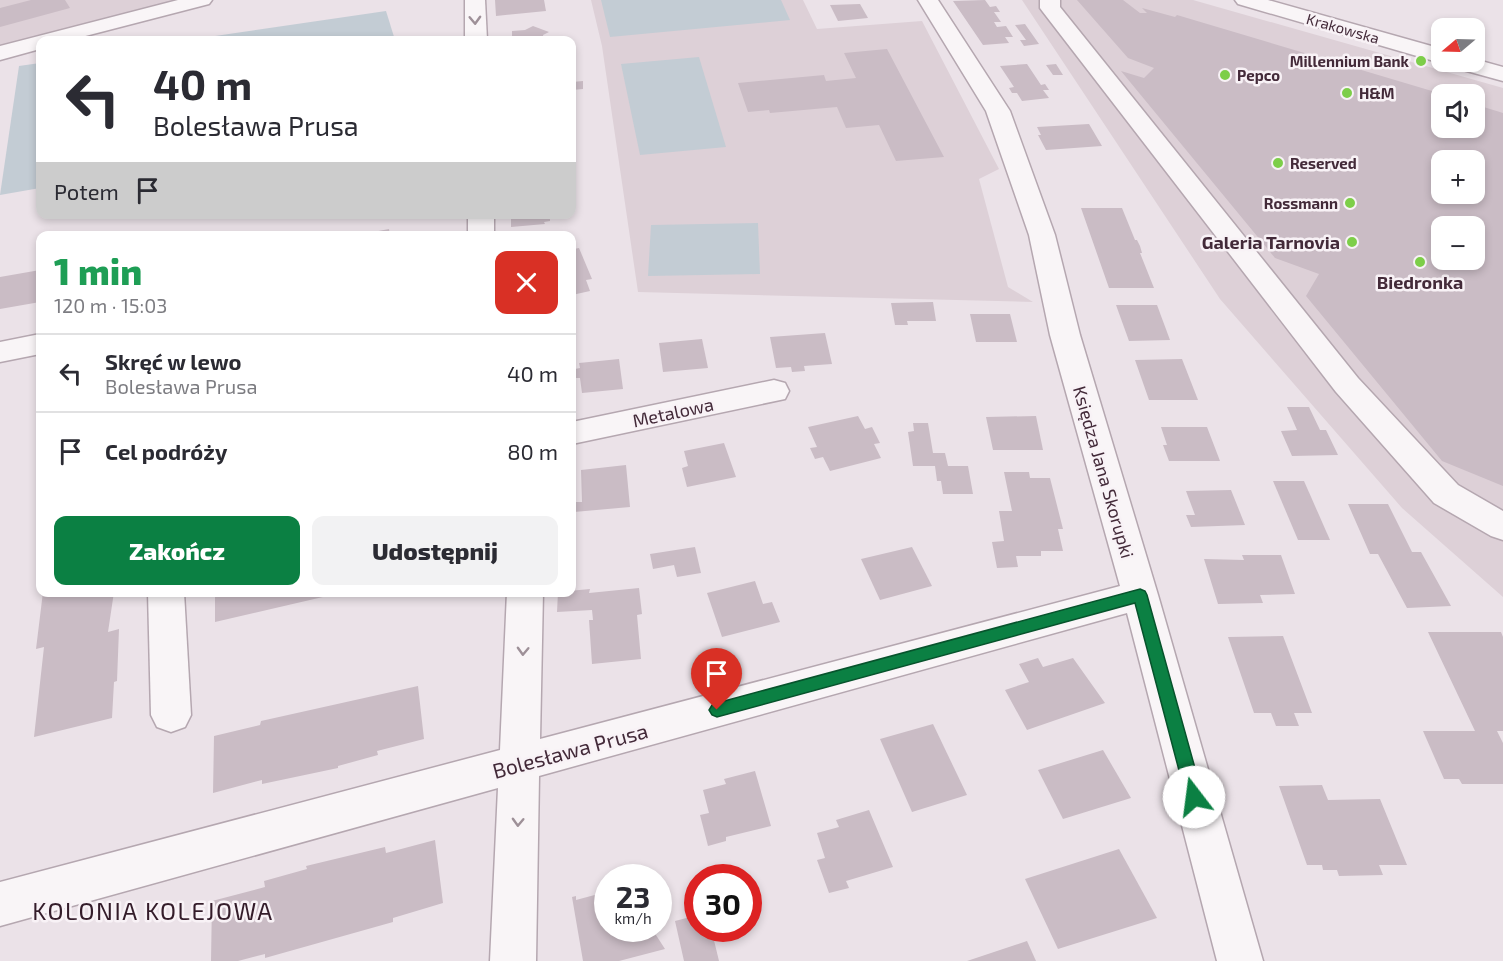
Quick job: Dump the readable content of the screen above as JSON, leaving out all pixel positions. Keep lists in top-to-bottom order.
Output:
{
  "streets": {
    "street": [
      "Krakowska",
      "Metalowa",
      "Księdza Jana Skorupki",
      "Bolesława Prusa"
    ]
  },
  "crossings": [
    ["Księdza Jana Skorupki", "Bolesława Prusa"]
  ],
  "districts": ["KOLONIA KOLEJOWA"],
  "places": [
    "Millennium Bank",
    "Pepco",
    "H&M",
    "Reserved",
    "Rossmann",
    "Galeria Tarnovia",
    "Biedronka"
  ],
  "north": "left",
  "page": {
    "map_buttons": ["+", "−"],
    "turn": ["40 m", "Bolesława Prusa"],
    "then": "Potem",
    "heading": ["1 min", "120 m · 15:03"],
    "list": [
      {
        "name": "Skręć w lewo",
        "note": "Bolesława Prusa",
        "value": "40 m"
      },
      {
        "name": "Cel podróży",
        "value": "80 m"
      }
    ],
    "buttons": ["Zakończ", "Udostępnij"],
    "speed": "23 km/h",
    "limit": "30"
  }
}
